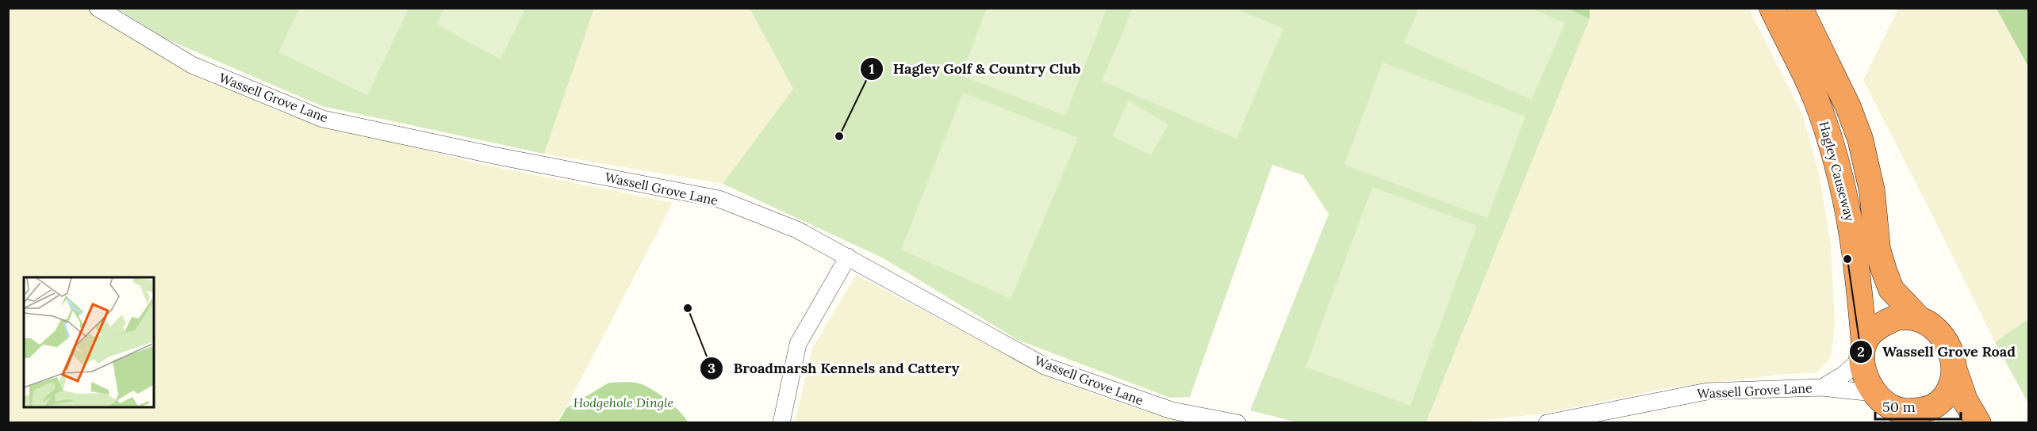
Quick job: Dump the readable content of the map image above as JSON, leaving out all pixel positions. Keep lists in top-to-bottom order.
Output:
{
  "streets": {
    "highway": ["Hagley Causeway"],
    "street": ["Wassell Grove Lane"]
  },
  "crossings": [
    ["Wassell Grove Lane", "Hagley Causeway"]
  ],
  "parks": ["Hodgehole Dingle"],
  "places": ["Hagley Golf & Country Club", "Wassell Grove Road", "Broadmarsh Kennels and Cattery"],
  "scale_bar": "50 m"
}
